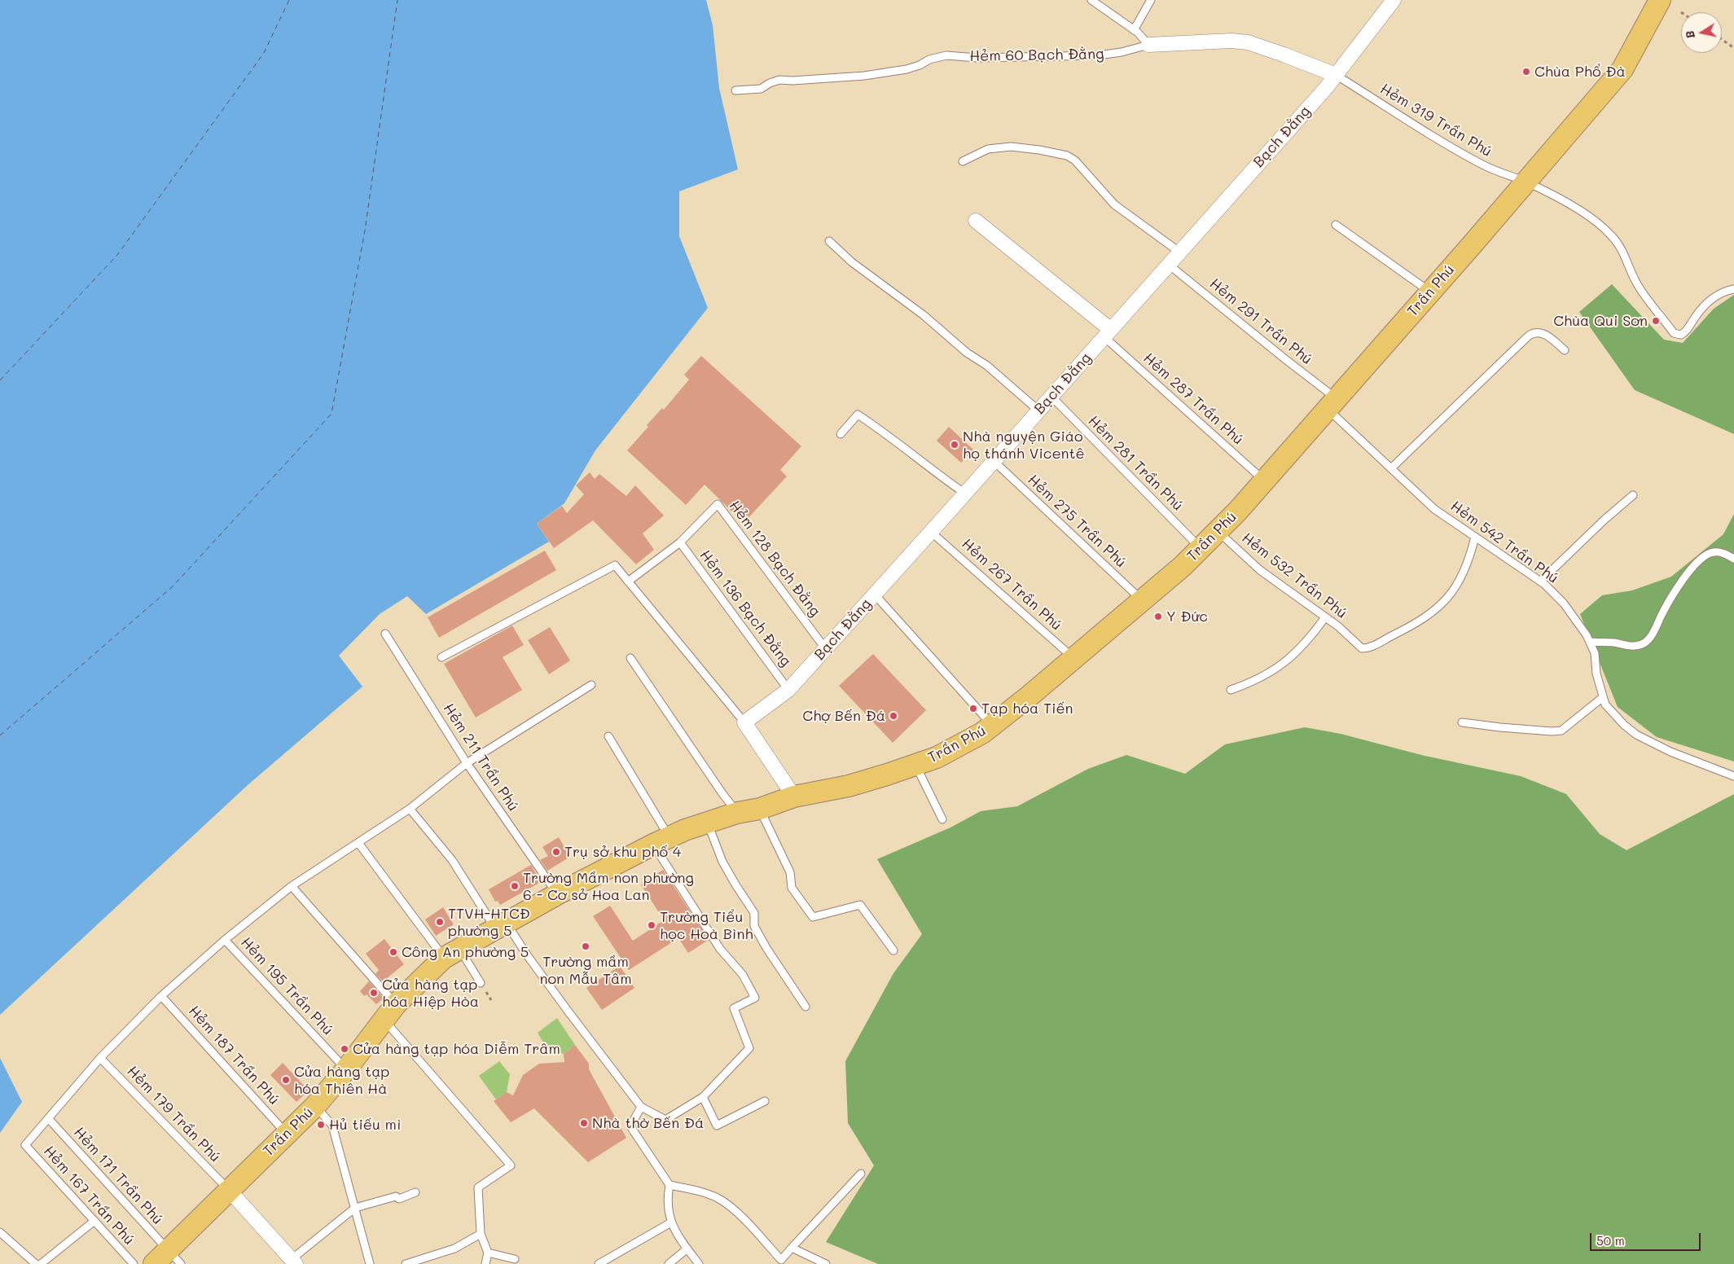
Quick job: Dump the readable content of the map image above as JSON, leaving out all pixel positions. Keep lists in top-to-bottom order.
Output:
{
  "streets": {
    "main road": ["Trần Phú"],
    "street": ["Hẻm 60 Bạch Đằng", "Bạch Đằng"],
    "lane": [
      "Hẻm 319 Trần Phú",
      "Hẻm 291 Trần Phú",
      "Hẻm 287 Trần Phú",
      "Hẻm 281 Trần Phú",
      "Hẻm 275 Trần Phú",
      "Hẻm 542 Trần Phú",
      "Hẻm 128 Bạch Đằng",
      "Hẻm 532 Trần Phú",
      "Hẻm 267 Trần Phú",
      "Hẻm 136 Bạch Đằng",
      "Hẻm 211 Trần Phú",
      "Hẻm 195 Trần Phú",
      "Hẻm 187 Trần Phú",
      "Hẻm 179 Trần Phú",
      "Hẻm 171 Trần Phú",
      "Hẻm 167 Trần Phú"
    ]
  },
  "crossings": [
    ["Hẻm 60 Bạch Đằng", "Hẻm 319 Trần Phú"],
    ["Hẻm 60 Bạch Đằng", "Bạch Đằng"],
    ["Hẻm 319 Trần Phú", "Bạch Đằng"],
    ["Hẻm 319 Trần Phú", "Trần Phú"],
    ["Bạch Đằng", "Hẻm 291 Trần Phú"],
    ["Bạch Đằng", "Hẻm 287 Trần Phú"],
    ["Bạch Đằng", "Hẻm 281 Trần Phú"],
    ["Bạch Đằng", "Hẻm 275 Trần Phú"],
    ["Bạch Đằng", "Hẻm 128 Bạch Đằng"],
    ["Bạch Đằng", "Hẻm 267 Trần Phú"],
    ["Bạch Đằng", "Hẻm 136 Bạch Đằng"],
    ["Trần Phú", "Hẻm 291 Trần Phú"],
    ["Trần Phú", "Hẻm 287 Trần Phú"],
    ["Trần Phú", "Hẻm 281 Trần Phú"],
    ["Trần Phú", "Hẻm 275 Trần Phú"],
    ["Trần Phú", "Hẻm 542 Trần Phú"],
    ["Trần Phú", "Hẻm 532 Trần Phú"],
    ["Trần Phú", "Hẻm 267 Trần Phú"],
    ["Trần Phú", "Hẻm 211 Trần Phú"],
    ["Trần Phú", "Hẻm 195 Trần Phú"],
    ["Trần Phú", "Hẻm 187 Trần Phú"],
    ["Trần Phú", "Hẻm 179 Trần Phú"],
    ["Trần Phú", "Hẻm 171 Trần Phú"],
    ["Hẻm 291 Trần Phú", "Hẻm 542 Trần Phú"],
    ["Hẻm 542 Trần Phú", "Hẻm 532 Trần Phú"],
    ["Hẻm 128 Bạch Đằng", "Hẻm 136 Bạch Đằng"],
    ["Hẻm 171 Trần Phú", "Hẻm 167 Trần Phú"]
  ],
  "places": [
    "Chùa Phổ Đà",
    "Chùa Qui Sơn",
    "Nhà nguyện Giáo họ thánh Vicentê",
    "Y Đức",
    "Tạp hóa Tiến",
    "Chợ Bến Đá",
    "Trụ sở khu phố 4",
    "Trường Mầm non phường 6 - Cơ sở Hoa Lan",
    "TTVH-HTCĐ phường 5",
    "Trường Tiểu học Hoà Bình",
    "Trường mầm non Mẫu Tâm",
    "Công An phường 5",
    "Cửa hàng tạp hóa Hiệp Hòa",
    "Cửa hàng tạp hóa Diễm Trâm",
    "Cửa hàng tạp hóa Thiên Hà",
    "Nhà thờ Bến Đá",
    "Hủ tiếu mì"
  ],
  "scale_bar": "50 m",
  "north": "left"
}
